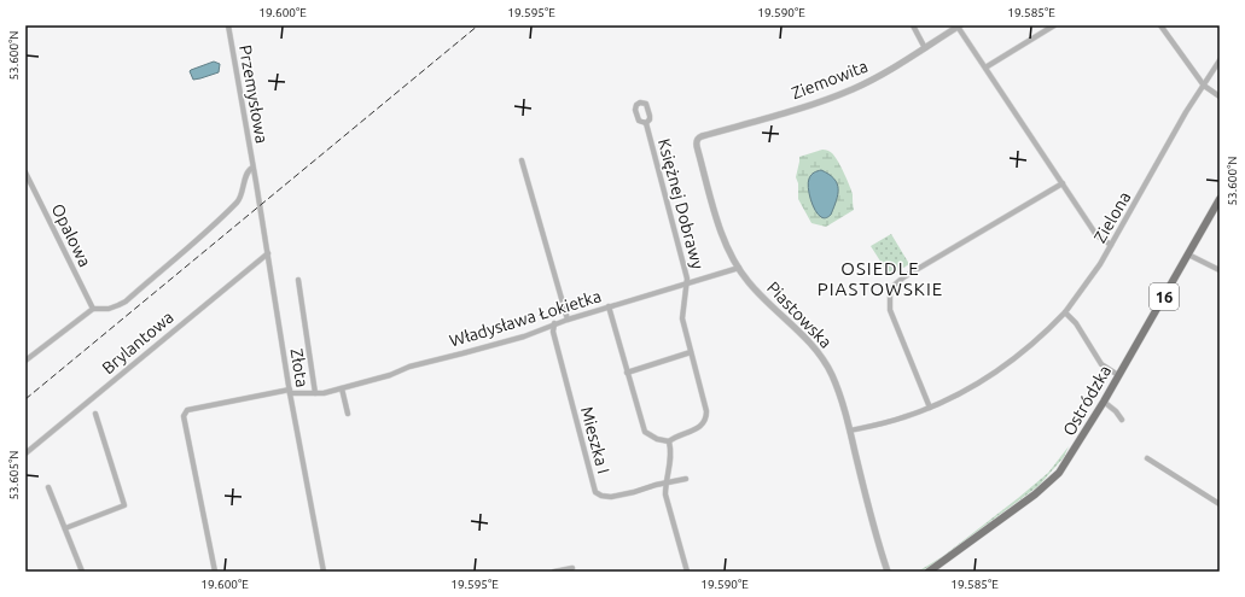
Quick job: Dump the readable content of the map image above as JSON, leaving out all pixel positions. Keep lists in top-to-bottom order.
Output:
{
  "streets": {
    "main road": ["16", "Ostródzka"],
    "street": [
      "Ziemowita",
      "Przemysłowa",
      "Księżnej Dobrawy",
      "Zielona",
      "Opalowa",
      "Piastowska",
      "Władysława Łokietka",
      "Brylantowa",
      "Złota",
      "Mieszka I"
    ]
  },
  "crossings": [
    ["Ziemowita", "Piastowska"],
    ["Przemysłowa", "Złota"],
    ["Księżnej Dobrawy", "Władysława Łokietka"],
    ["Zielona", "Piastowska"],
    ["Piastowska", "Władysława Łokietka"],
    ["Władysława Łokietka", "Złota"],
    ["Władysława Łokietka", "Mieszka I"],
    ["Brylantowa", "Złota"]
  ],
  "districts": ["OSIEDLE PIASTOWSKIE"],
  "coordinates": [
    "19.600°E",
    "19.595°E",
    "19.590°E",
    "19.585°E",
    "53.600°N",
    "53.605°N"
  ]
}
